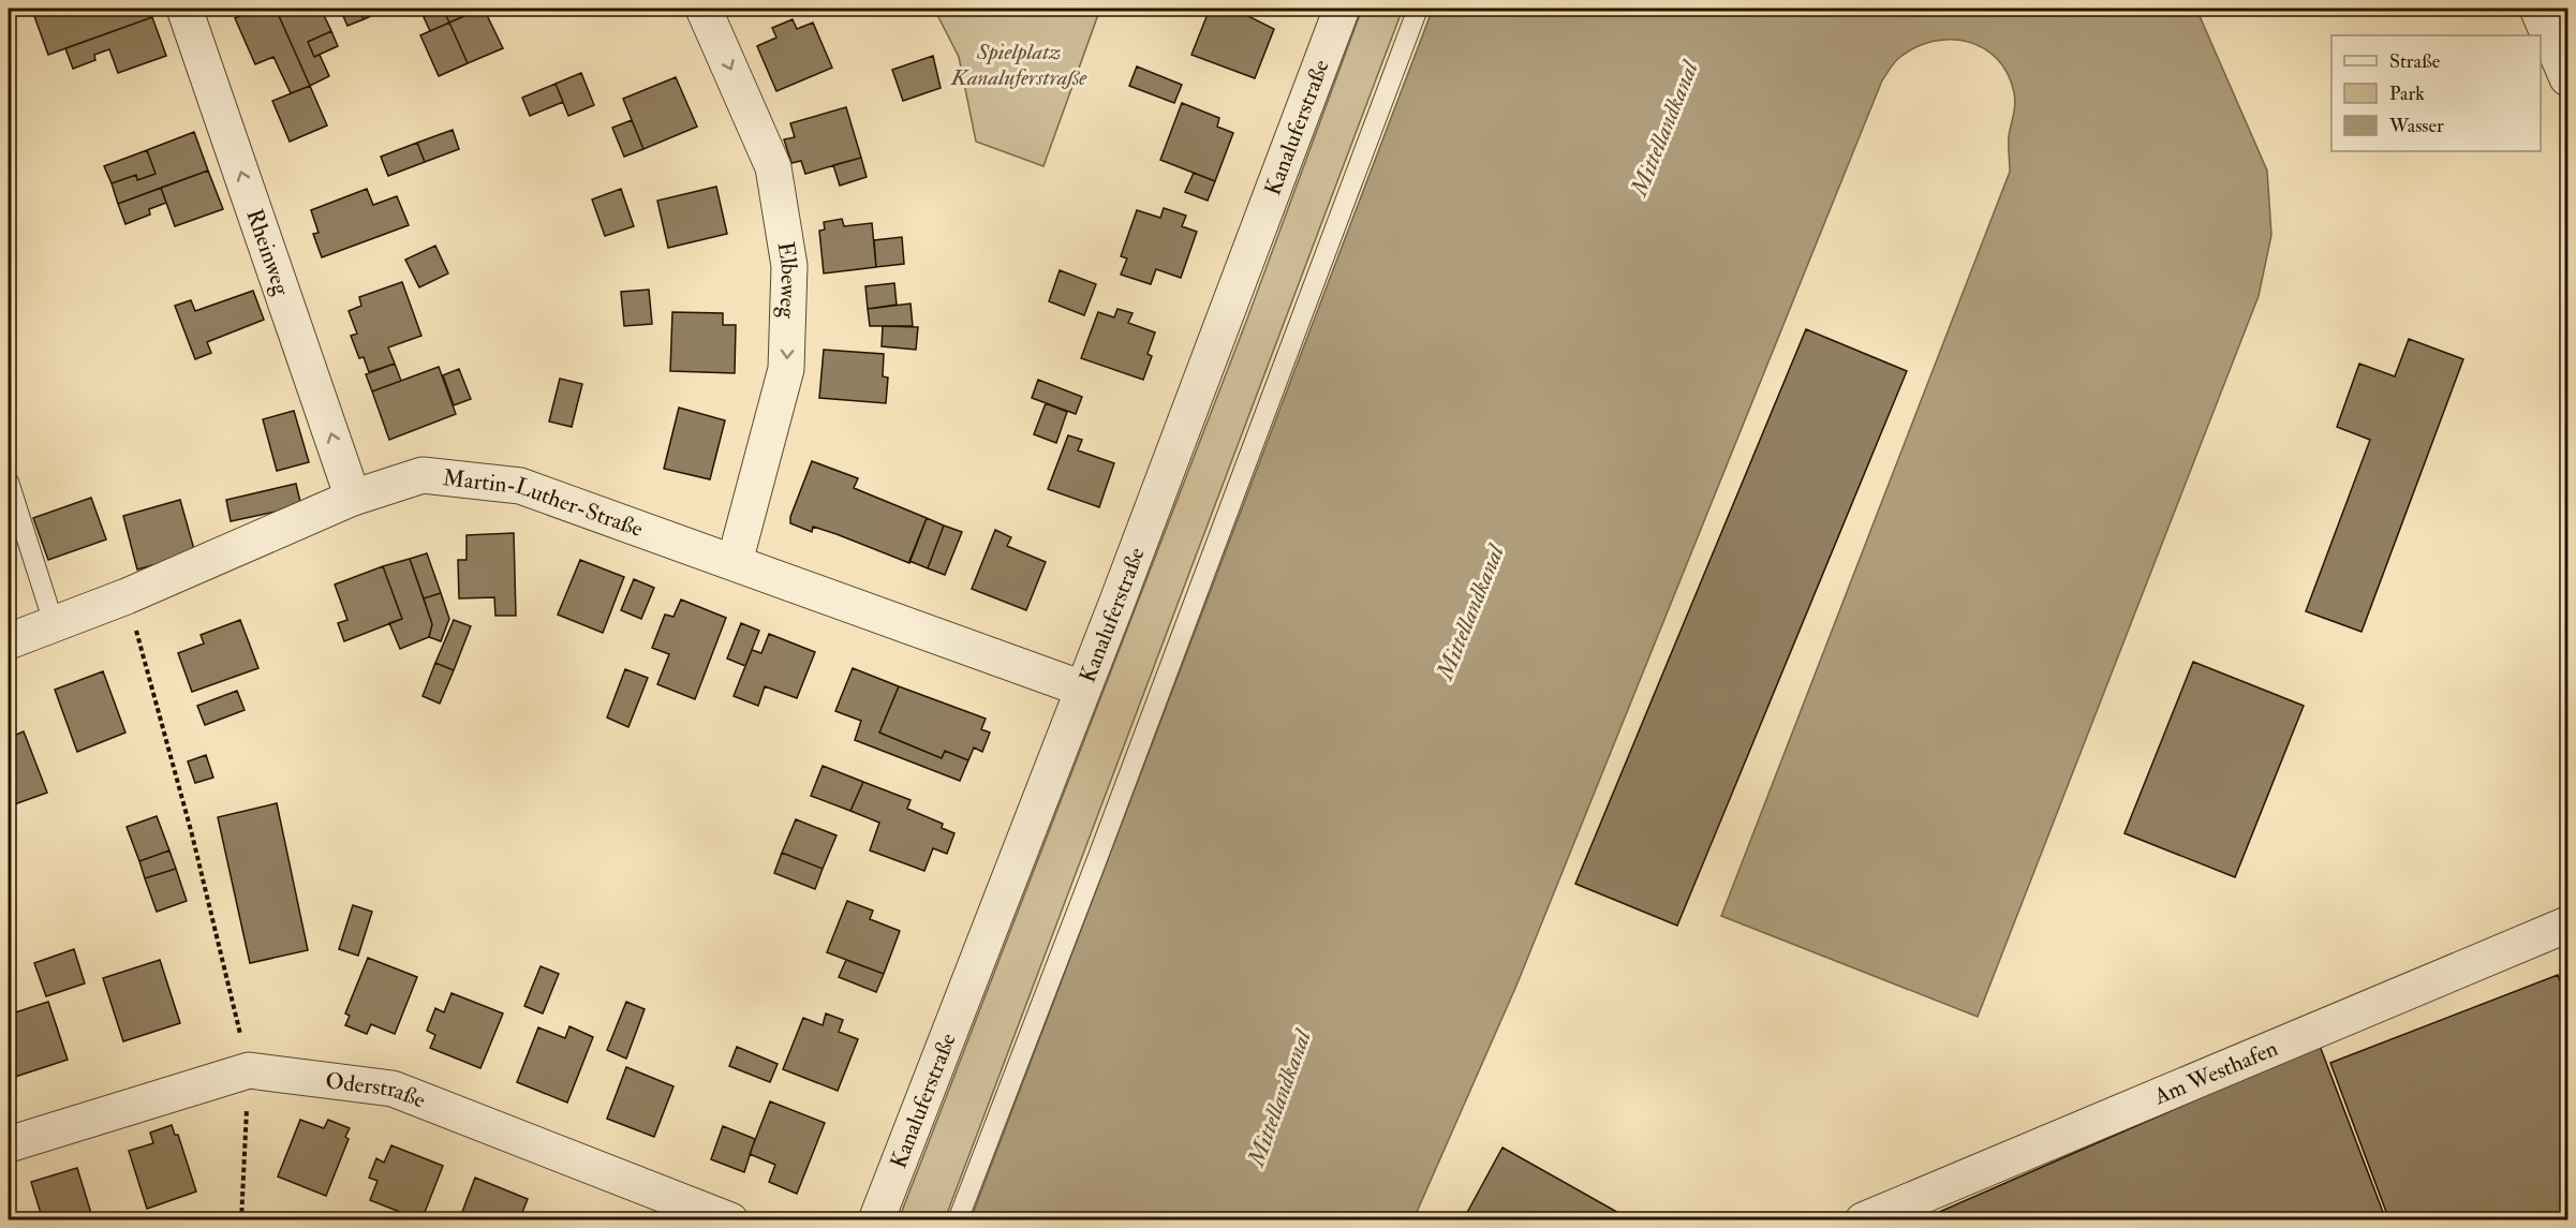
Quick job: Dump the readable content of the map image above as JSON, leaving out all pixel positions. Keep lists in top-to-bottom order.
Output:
{
  "streets": {
    "street": [
      "Kanaluferstraße",
      "Rheinweg",
      "Elbeweg",
      "Martin-Luther-Straße",
      "Am Westhafen",
      "Oderstraße"
    ]
  },
  "crossings": [
    ["Kanaluferstraße", "Martin-Luther-Straße"],
    ["Rheinweg", "Martin-Luther-Straße"],
    ["Elbeweg", "Martin-Luther-Straße"]
  ],
  "one_way": ["Rheinweg", "Elbeweg"],
  "water": ["Mittellandkanal"],
  "parks": ["Spielplatz Kanaluferstraße"],
  "legend": ["Straße", "Park", "Wasser"]
}
